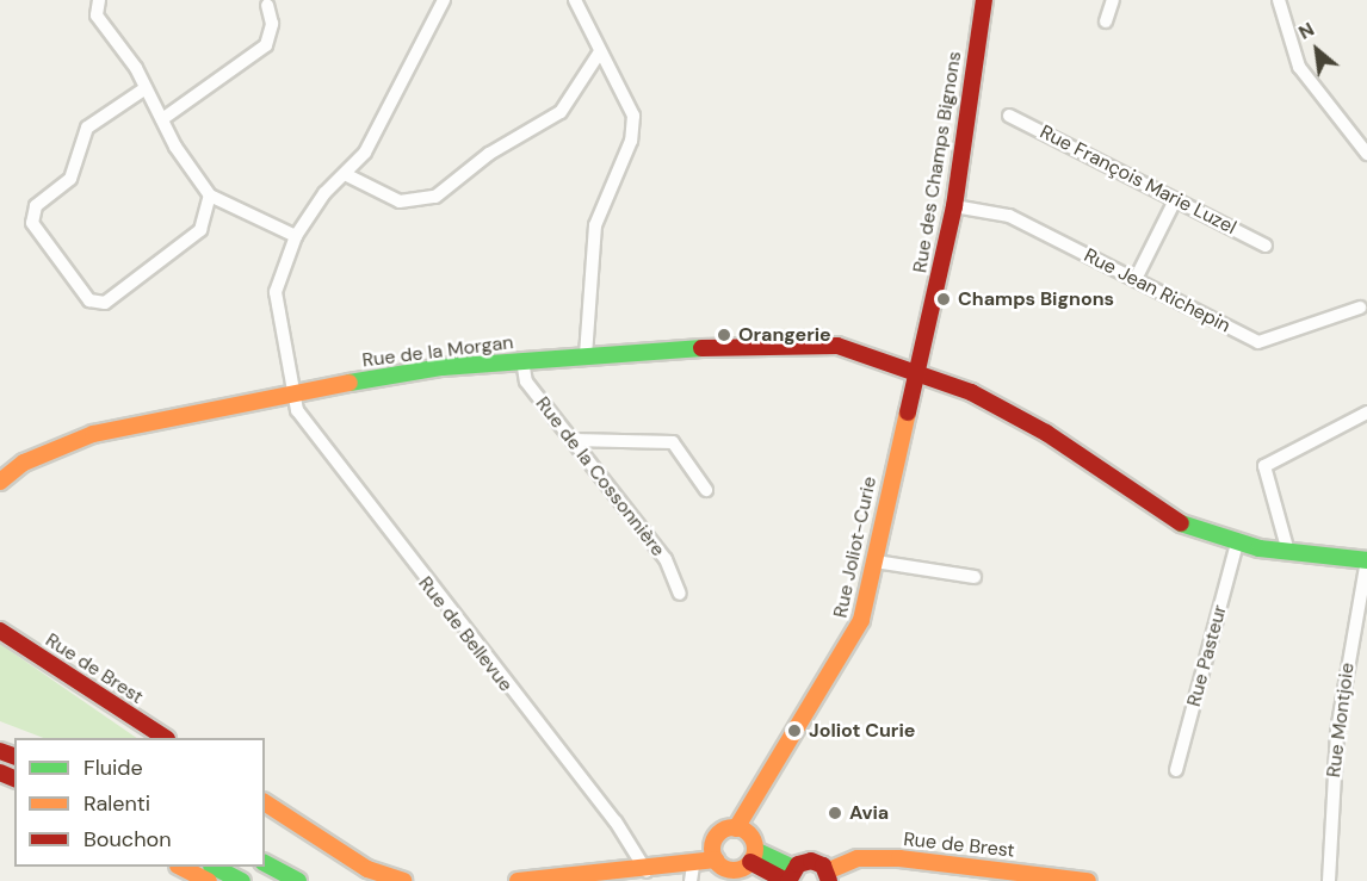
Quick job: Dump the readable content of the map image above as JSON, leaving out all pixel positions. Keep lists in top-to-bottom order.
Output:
{
  "streets": {
    "main road": [
      "Rue des Champs Bignons",
      "Rue de la Morgan",
      "Rue Joliot-Curie",
      "Rue de Brest"
    ],
    "street": [
      "Rue François Marie Luzel",
      "Rue Jean Richepin",
      "Rue de la Cossonnière",
      "Rue de Bellevue",
      "Rue Pasteur",
      "Rue Montjoie"
    ]
  },
  "crossings": [
    ["Rue des Champs Bignons", "Rue Jean Richepin"],
    ["Rue des Champs Bignons", "Rue de la Morgan"],
    ["Rue des Champs Bignons", "Rue Joliot-Curie"],
    ["Rue de la Morgan", "Rue de la Cossonnière"],
    ["Rue de la Morgan", "Rue Joliot-Curie"],
    ["Rue de la Morgan", "Rue de Bellevue"],
    ["Rue de la Morgan", "Rue Pasteur"],
    ["Rue de la Morgan", "Rue Montjoie"]
  ],
  "places": [
    "Champs Bignons",
    "Orangerie",
    "Joliot Curie",
    "Avia"
  ],
  "legend": ["Fluide", "Ralenti", "Bouchon"],
  "north": "top left"
}
